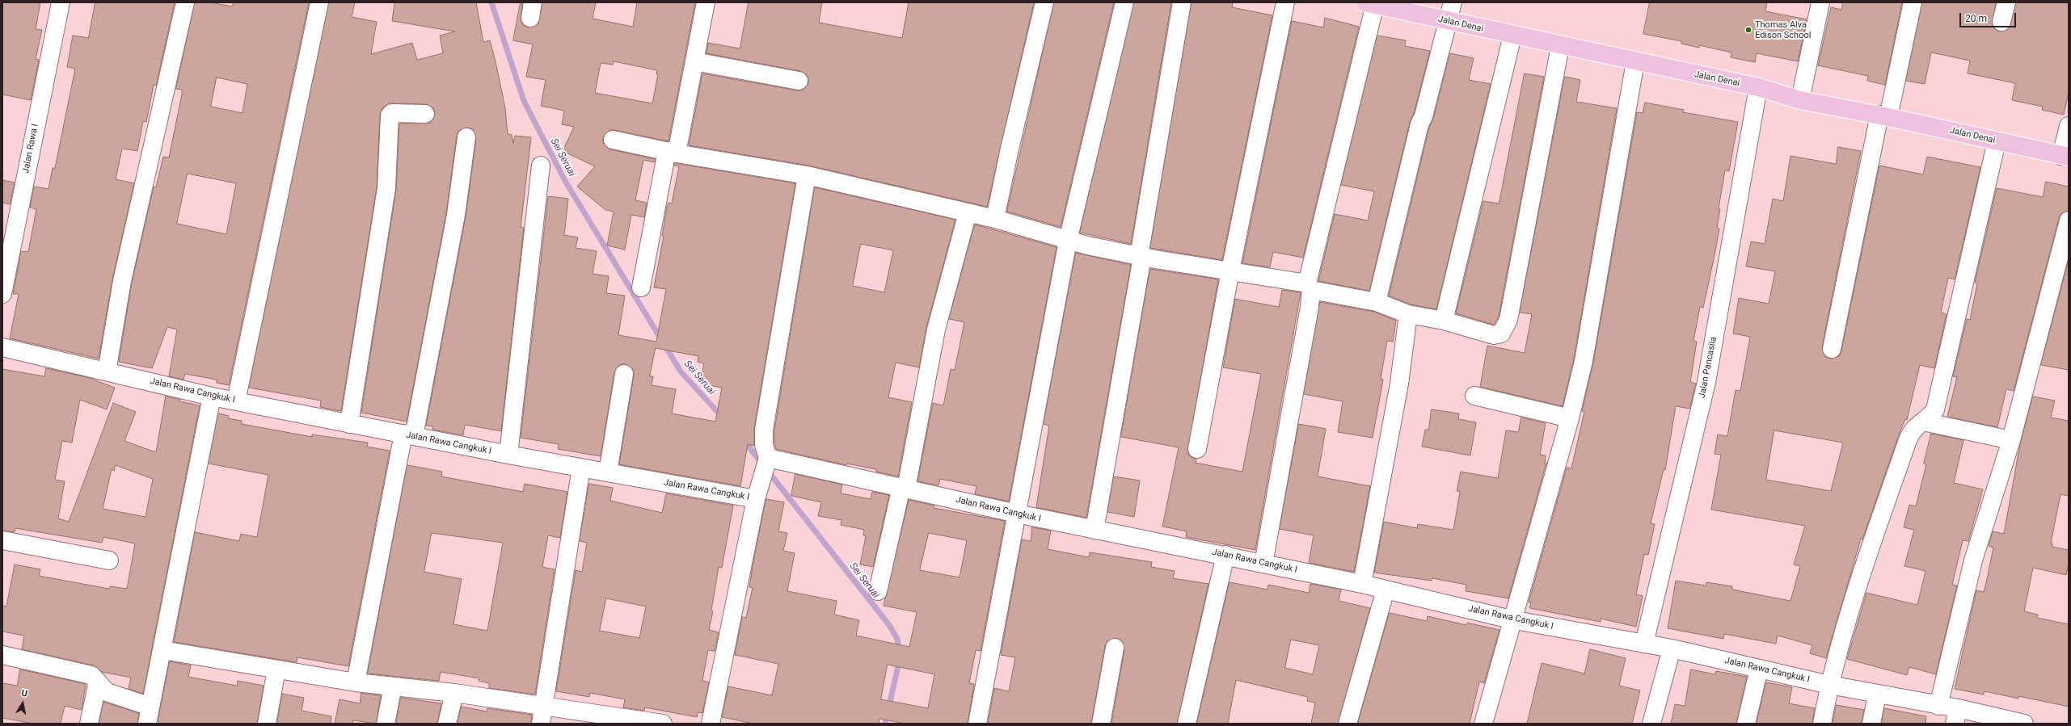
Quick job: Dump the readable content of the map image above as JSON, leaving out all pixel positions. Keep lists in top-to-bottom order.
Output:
{
  "streets": {
    "main road": ["Jalan Denai"],
    "street": ["Jalan Rawa I", "Jalan Pancasila", "Jalan Rawa Cangkuk I"]
  },
  "crossings": [
    ["Jalan Denai", "Jalan Pancasila"],
    ["Jalan Pancasila", "Jalan Rawa Cangkuk I"]
  ],
  "water": ["Sei Seruai"],
  "places": ["Thomas Alva Edison School"],
  "scale_bar": "20 m",
  "north": "top"
}
